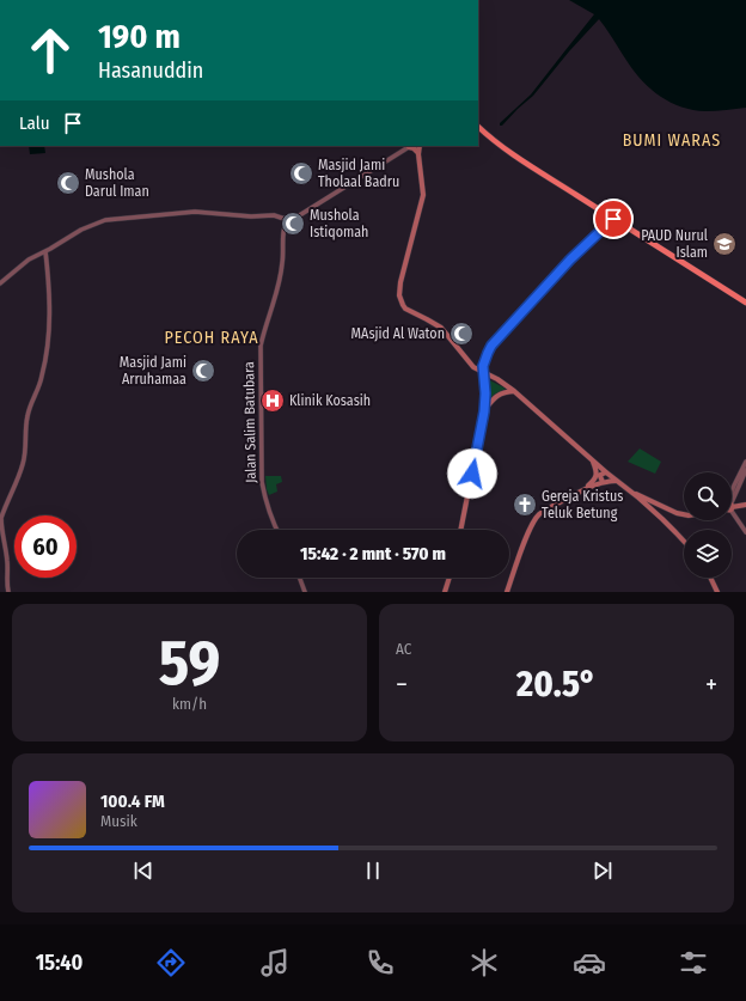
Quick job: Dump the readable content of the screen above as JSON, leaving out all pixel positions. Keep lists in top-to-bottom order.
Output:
{
  "streets": {
    "street": ["Jalan Salim Batubara"]
  },
  "districts": ["BUMI WARAS", "PECOH RAYA"],
  "places": {
    "mosque": [
      "Masjid Jami Tholaal Badru",
      "Mushola Darul Iman",
      "Mushola Istiqomah",
      "MAsjid Al Waton",
      "Masjid Jami Arruhamaa"
    ],
    "school or university": ["PAUD Nurul Islam"],
    "hospital": ["Klinik Kosasih"],
    "church": ["Gereja Kristus Teluk Betung"]
  },
  "page": {
    "turn": ["190 m", "Hasanuddin"],
    "then": "Lalu",
    "limit": "60",
    "trip": "15:42 · 2 mnt · 570 m",
    "tile": [
      ["59", "km/h"],
      "AC"
    ],
    "heat": ["−", "20.5°", "+"],
    "song": ["100.4 FM", "Musik"],
    "tabs": "15:40"
  }
}
